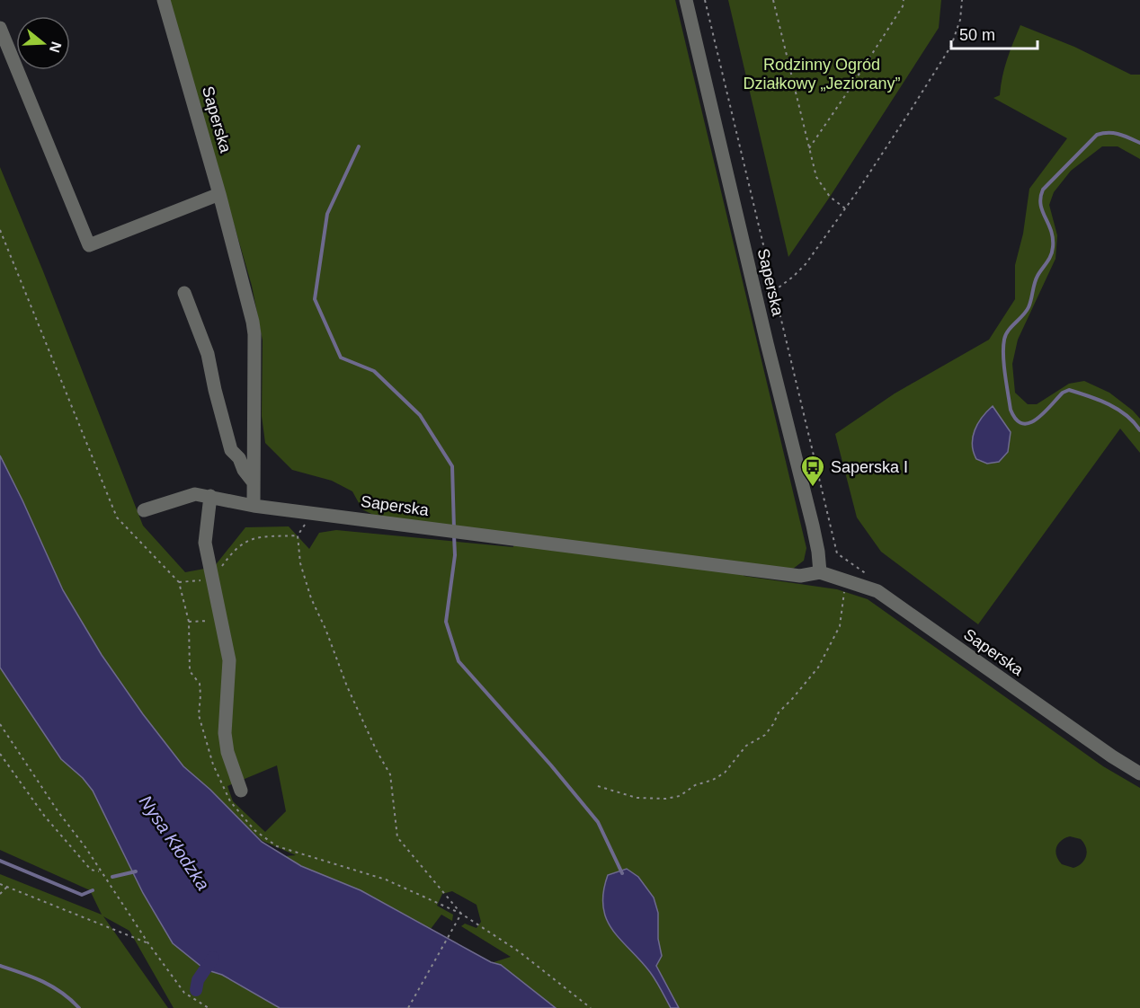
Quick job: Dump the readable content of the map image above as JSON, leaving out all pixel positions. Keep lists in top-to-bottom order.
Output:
{
  "streets": {
    "street": ["Saperska"]
  },
  "water": ["Nysa Kłodzka"],
  "parks": ["Rodzinny Ogród Działkowy „Jeziorany”"],
  "places": {
    "bus stop": ["Saperska I"]
  },
  "scale_bar": "50 m",
  "north": "right"
}
